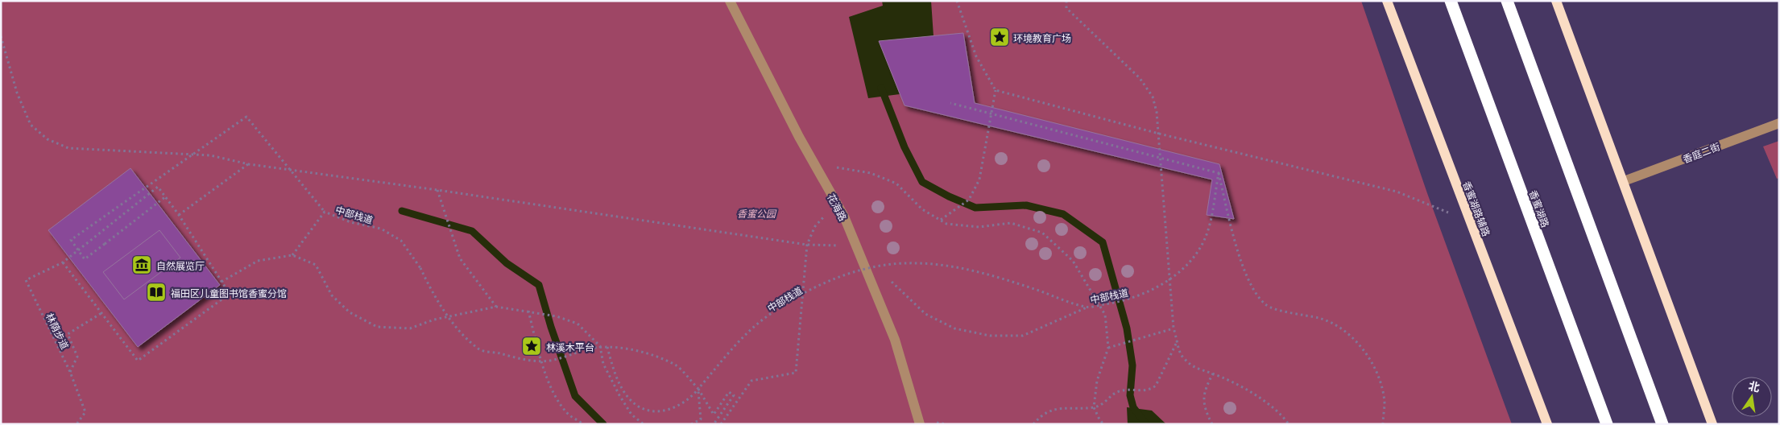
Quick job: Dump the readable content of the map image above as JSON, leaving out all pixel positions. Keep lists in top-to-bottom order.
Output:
{
  "streets": {
    "highway": ["香蜜湖路"],
    "main road": ["香蜜湖路辅路"],
    "street": ["香庭二街", "花海路"],
    "path": ["中部栈道", "林荫步道"]
  },
  "parks": ["香蜜公园"],
  "places": {
    "place": ["环境教育广场", "林溪木平台"],
    "museum": ["自然展览厅"],
    "library": ["福田区儿童图书馆香蜜分馆"]
  },
  "north": "top"
}
